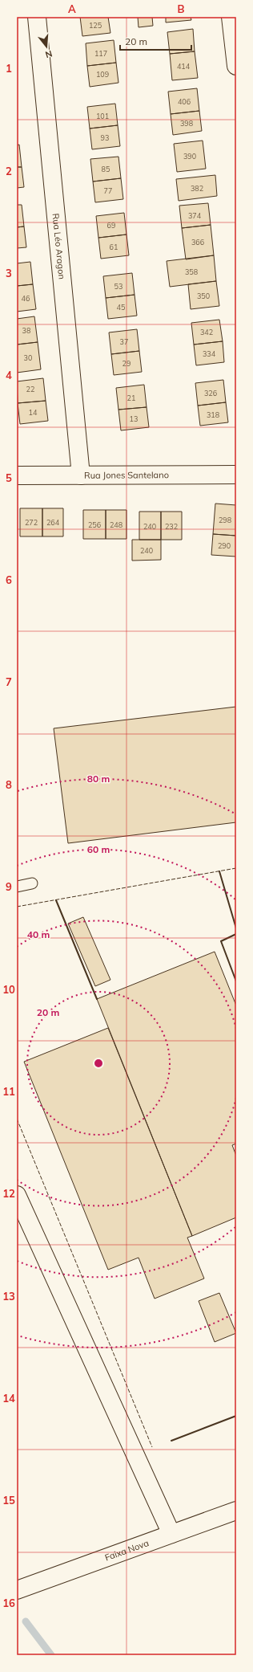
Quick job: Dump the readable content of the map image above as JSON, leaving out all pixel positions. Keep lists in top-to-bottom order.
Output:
{
  "streets": {
    "main road": ["Rua Léo Aragon", "Rua Jones Santelano", "Faixa Nova"]
  },
  "crossings": [
    ["Rua Léo Aragon", "Rua Jones Santelano"]
  ],
  "house_numbers": [
    "125",
    "117",
    "414",
    "109",
    "406",
    "101",
    "398",
    "93",
    "390",
    "85",
    "382",
    "77",
    "374",
    "69",
    "366",
    "61",
    "358",
    "53",
    "350",
    "46",
    "45",
    "38",
    "342",
    "37",
    "334",
    "30",
    "29",
    "22",
    "326",
    "21",
    "14",
    "318",
    "13",
    "298",
    "272",
    "264",
    "256",
    "248",
    "240",
    "232",
    "290",
    "240"
  ],
  "scale_bar": "20 m",
  "north": "bottom",
  "grid": {
    "columns": ["A", "B"],
    "rows": [
      "1",
      "2",
      "3",
      "4",
      "5",
      "6",
      "7",
      "8",
      "9",
      "10",
      "11",
      "12",
      "13",
      "14",
      "15",
      "16"
    ]
  },
  "rings": [
    "80 m",
    "60 m",
    "40 m",
    "20 m"
  ]
}
